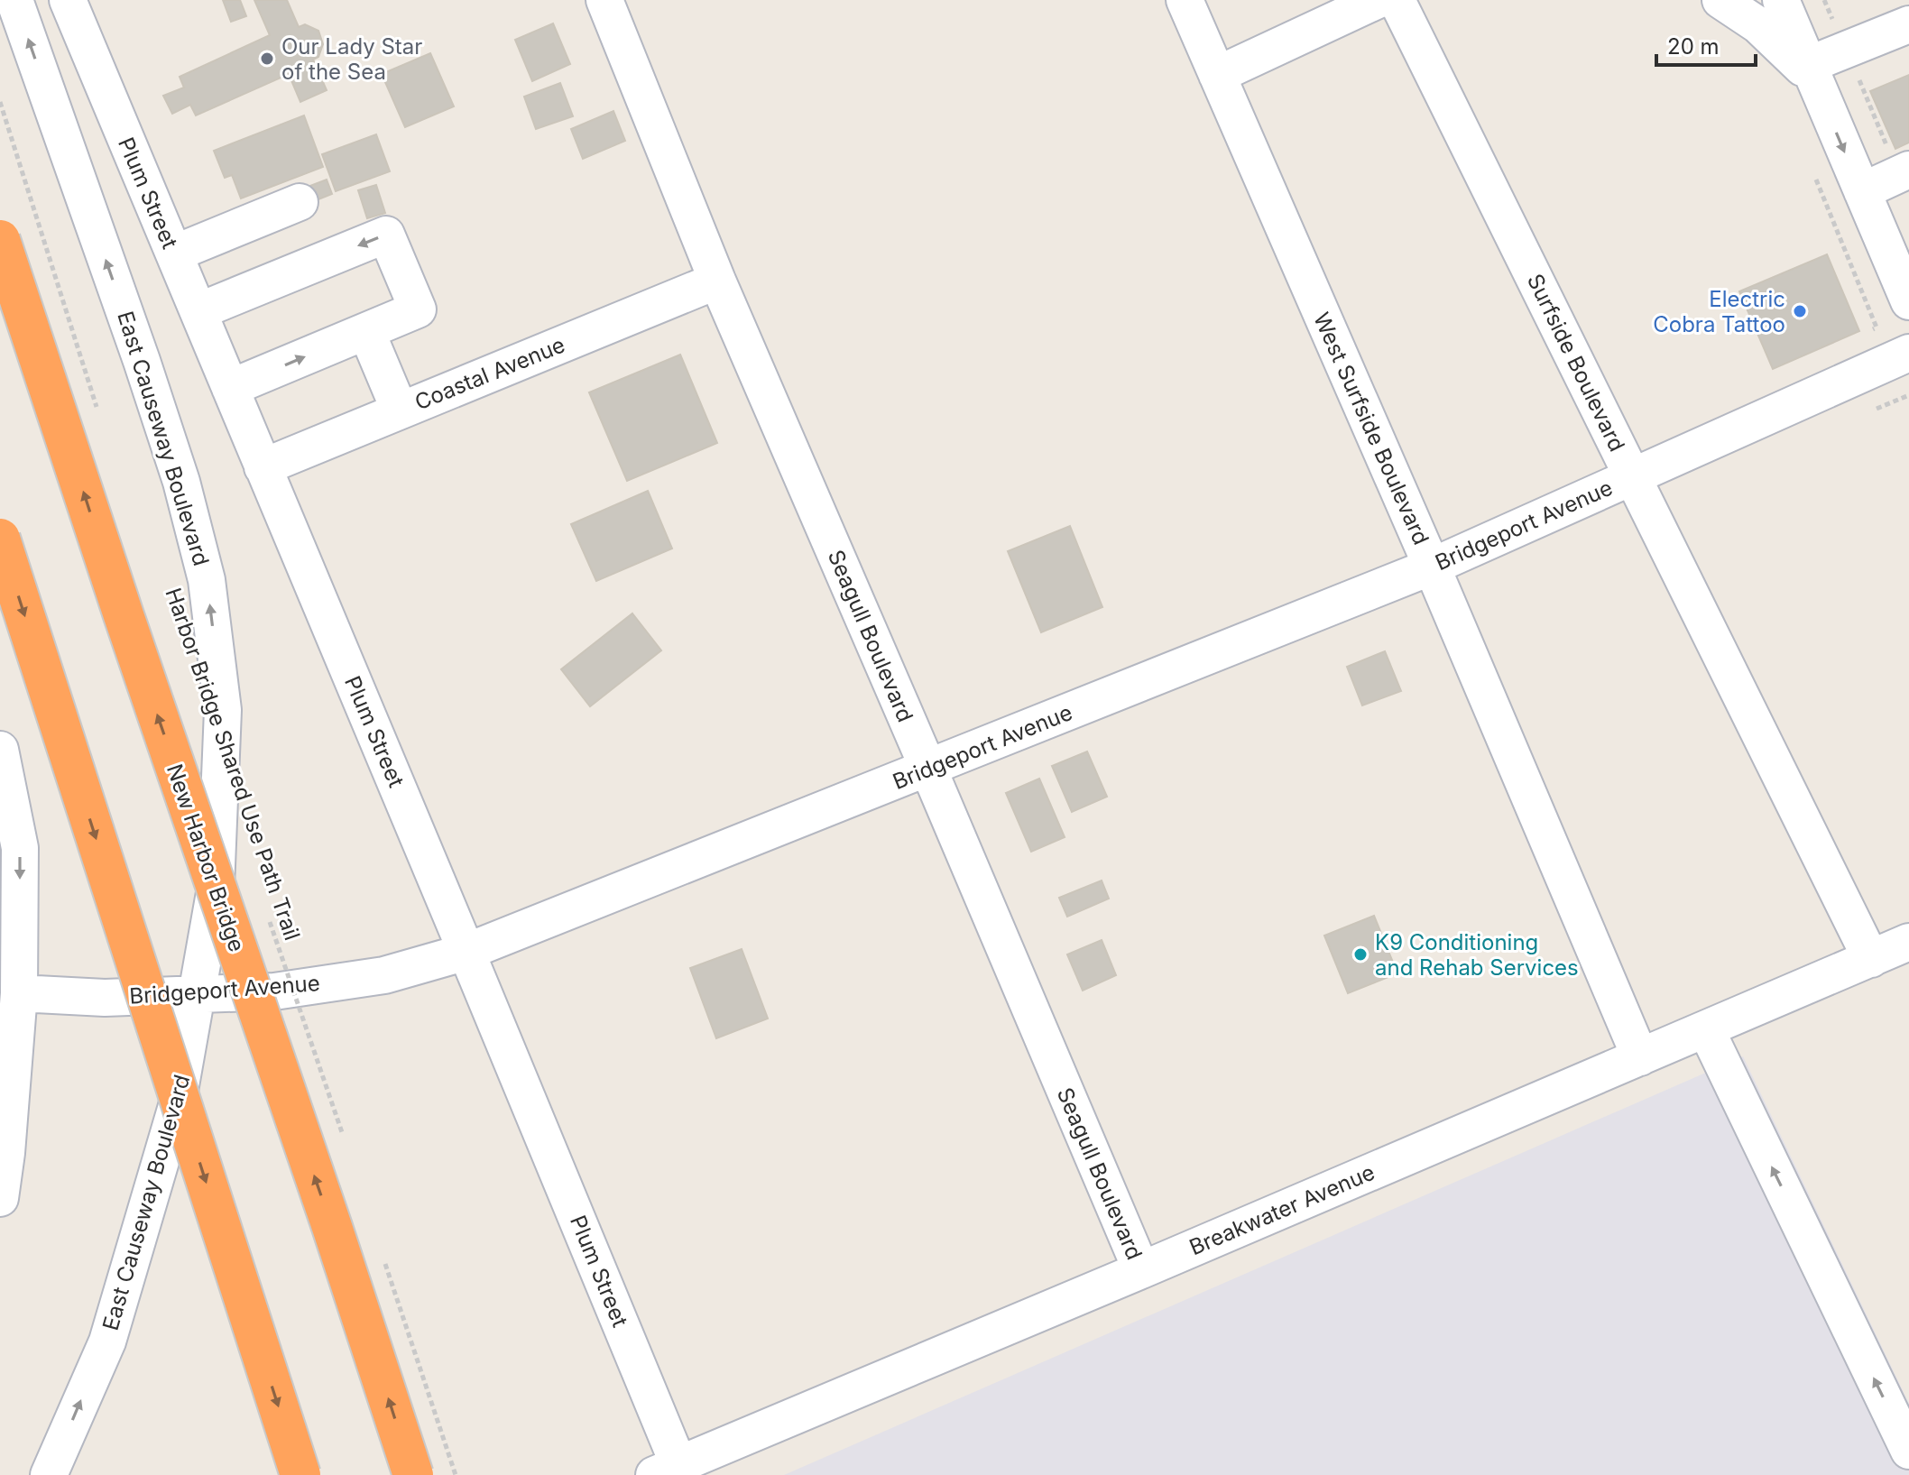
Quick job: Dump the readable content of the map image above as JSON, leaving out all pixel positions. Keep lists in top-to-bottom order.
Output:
{
  "streets": {
    "highway": ["New Harbor Bridge"],
    "street": [
      "Plum Street",
      "Surfside Boulevard",
      "Coastal Avenue",
      "West Surfside Boulevard",
      "East Causeway Boulevard",
      "Bridgeport Avenue",
      "Seagull Boulevard",
      "Breakwater Avenue"
    ],
    "path": ["Harbor Bridge Shared Use Path Trail"]
  },
  "crossings": [
    ["Plum Street", "Coastal Avenue"],
    ["Plum Street", "Bridgeport Avenue"],
    ["Plum Street", "Breakwater Avenue"],
    ["Surfside Boulevard", "Bridgeport Avenue"],
    ["Surfside Boulevard", "Breakwater Avenue"],
    ["Coastal Avenue", "Seagull Boulevard"],
    ["West Surfside Boulevard", "Bridgeport Avenue"],
    ["West Surfside Boulevard", "Breakwater Avenue"],
    ["East Causeway Boulevard", "Bridgeport Avenue"],
    ["Bridgeport Avenue", "Seagull Boulevard"],
    ["Seagull Boulevard", "Breakwater Avenue"]
  ],
  "places": ["Our Lady Star of the Sea", "Electric Cobra Tattoo", "K9 Conditioning and Rehab Services"],
  "scale_bar": "20 m"
}
